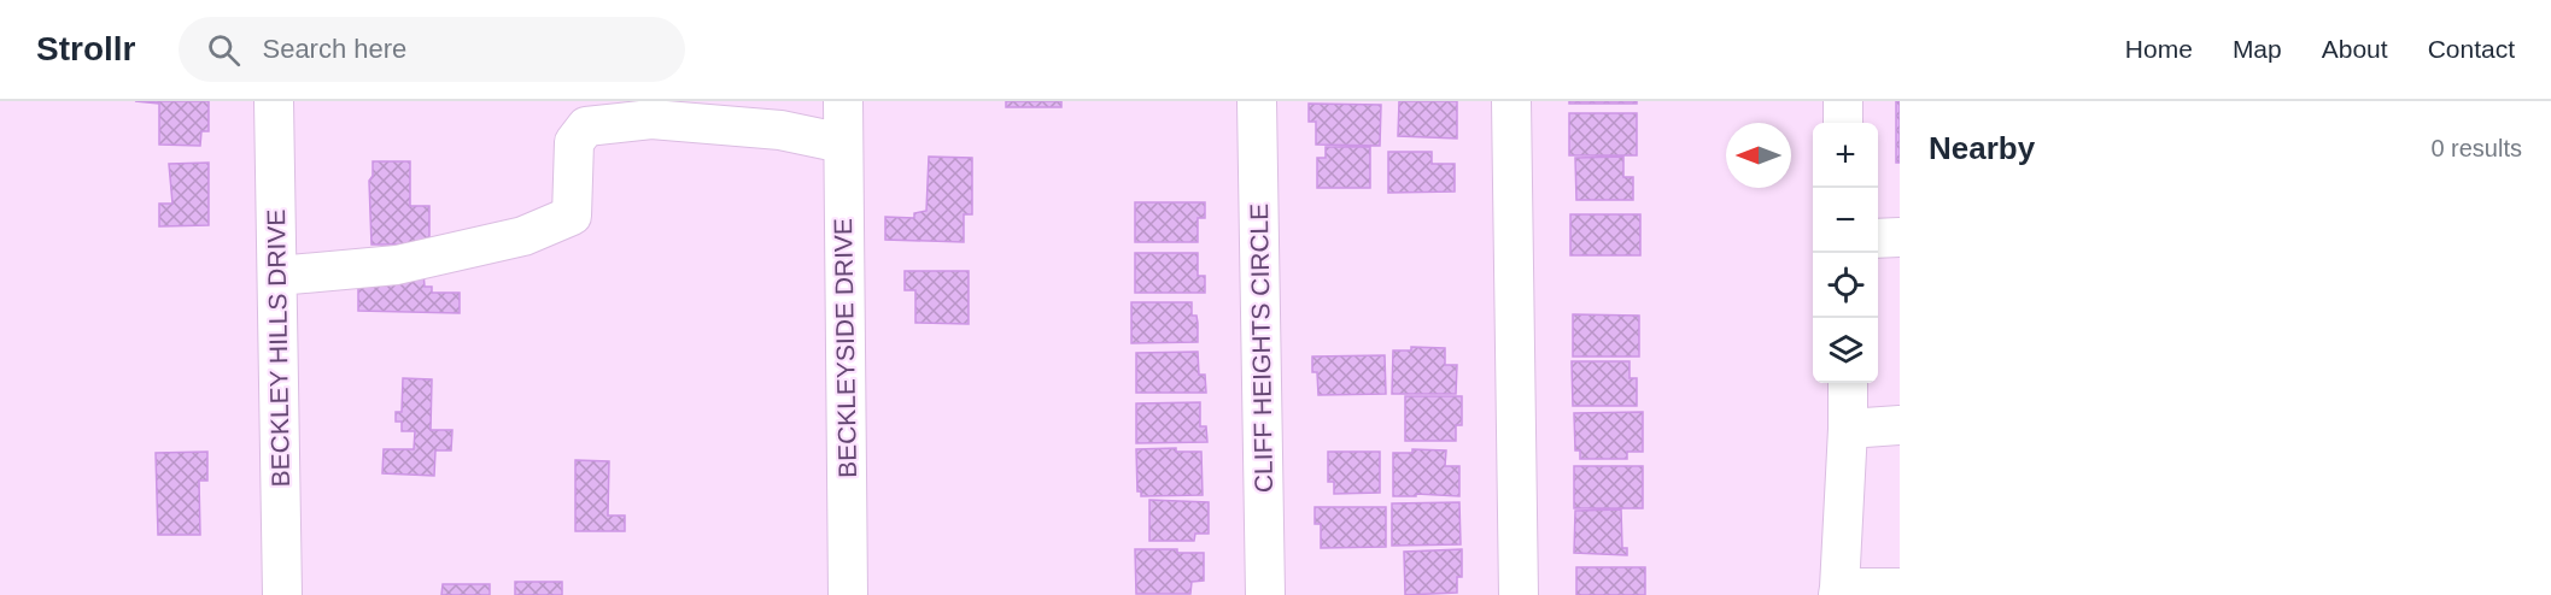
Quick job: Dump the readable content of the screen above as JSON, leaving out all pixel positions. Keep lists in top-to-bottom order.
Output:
{
  "streets": {
    "street": ["BECKLEY HILLS DRIVE", "BECKLEYSIDE DRIVE", "CLIFF HEIGHTS CIRCLE"]
  },
  "north": "left",
  "page": {
    "header": "Strollr",
    "search": "Search here",
    "nav": [
      "Home",
      "Map",
      "About",
      "Contact"
    ],
    "heading": ["Nearby", "0 results"],
    "map_buttons": ["+", "−"]
  }
}
